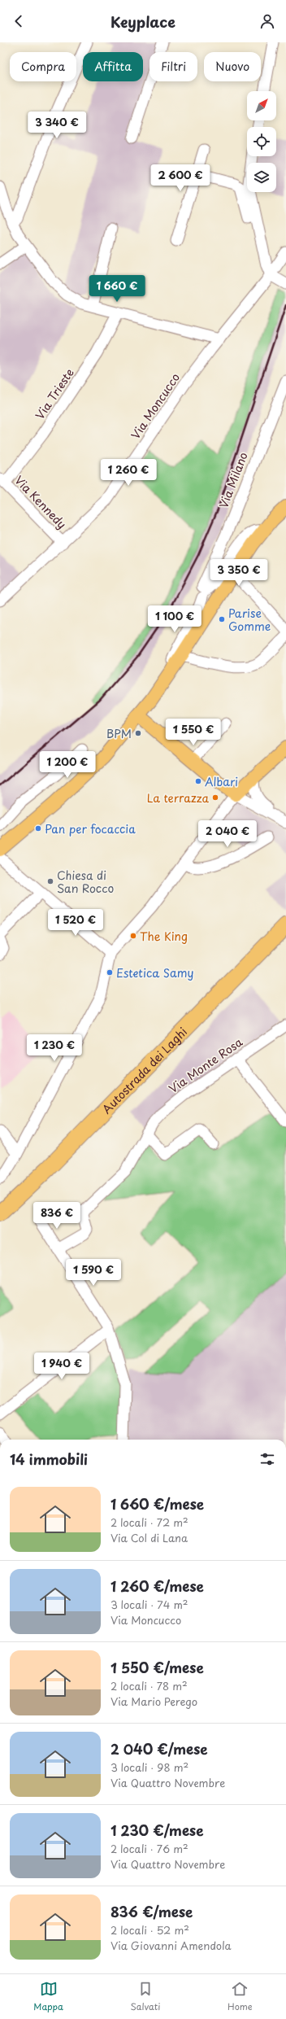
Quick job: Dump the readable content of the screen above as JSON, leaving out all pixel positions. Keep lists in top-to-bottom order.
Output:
{
  "streets": {
    "highway": ["Autostrada dei Laghi"],
    "street": [
      "Via Trieste",
      "Via Moncucco",
      "Via Milano",
      "Via Kennedy",
      "Via Monte Rosa"
    ]
  },
  "crossings": [
    ["Via Trieste", "Via Kennedy"],
    ["Via Moncucco", "Via Kennedy"]
  ],
  "places": [
    "Parise Gomme",
    "BPM",
    "Albari",
    "La terrazza",
    "Pan per focaccia",
    "Chiesa di San Rocco",
    "The King",
    "Estetica Samy"
  ],
  "north": "top right",
  "page": {
    "header": "Keyplace",
    "chip": [
      "Compra",
      "Affitta",
      "Filtri",
      "Nuovo"
    ],
    "price": [
      "3 340 €",
      "2 600 €",
      "1 660 €",
      "1 260 €",
      "3 350 €",
      "1 100 €",
      "1 550 €",
      "1 200 €",
      "2 040 €",
      "1 520 €",
      "1 230 €",
      "836 €",
      "1 590 €",
      "1 940 €"
    ],
    "heading": "14 immobili",
    "list": [
      {
        "name": "1 660 €/mese",
        "note": "2 locali · 72 m² · Via Col di Lana"
      },
      {
        "name": "1 260 €/mese",
        "note": "3 locali · 74 m² · Via Moncucco"
      },
      {
        "name": "1 550 €/mese",
        "note": "2 locali · 78 m² · Via Mario Perego"
      },
      {
        "name": "2 040 €/mese",
        "note": "3 locali · 98 m² · Via Quattro Novembre"
      },
      {
        "name": "1 230 €/mese",
        "note": "2 locali · 76 m² · Via Quattro Novembre"
      },
      {
        "name": "836 €/mese",
        "note": "2 locali · 52 m² · Via Giovanni Amendola"
      }
    ],
    "tabs": ["Mappa", "Salvati", "Home"]
  }
}
